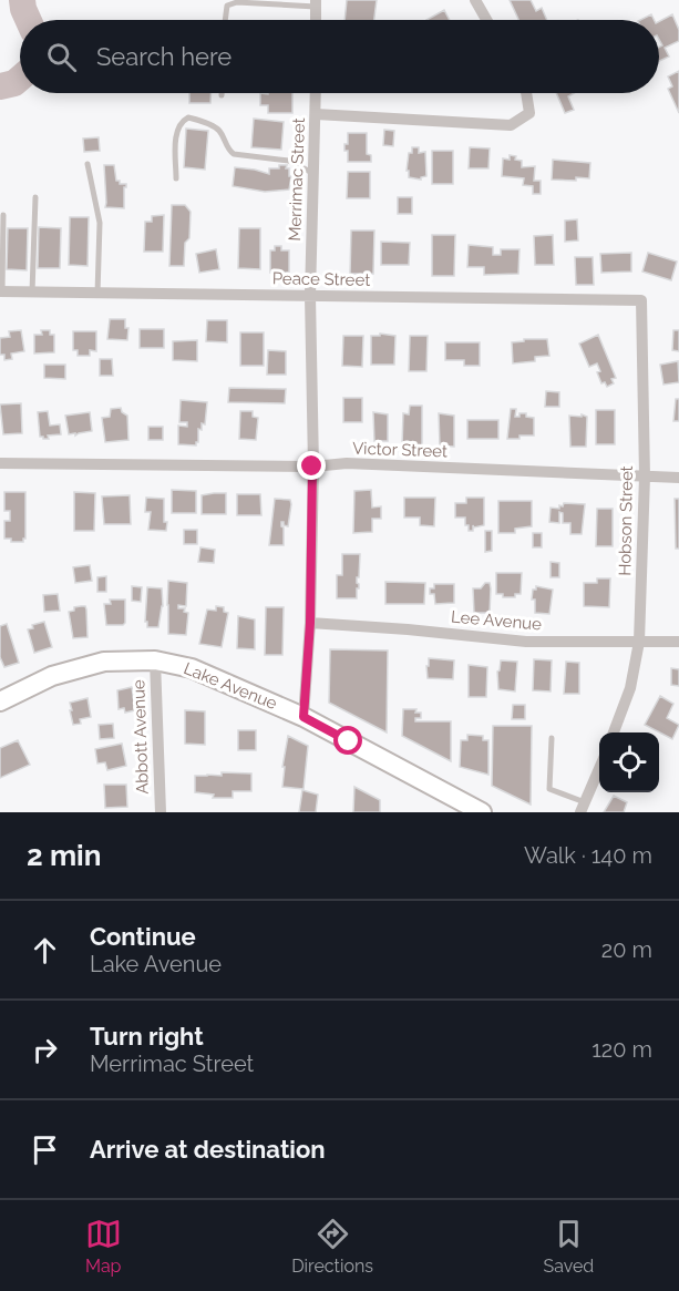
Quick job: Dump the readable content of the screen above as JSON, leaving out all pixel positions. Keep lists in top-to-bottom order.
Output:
{
  "streets": {
    "main road": ["Lake Avenue"],
    "street": [
      "Merrimac Street",
      "Peace Street",
      "Victor Street",
      "Hobson Street",
      "Lee Avenue",
      "Abbott Avenue"
    ]
  },
  "crossings": [
    ["Merrimac Street", "Peace Street"],
    ["Merrimac Street", "Victor Street"],
    ["Merrimac Street", "Lee Avenue"],
    ["Merrimac Street", "Lake Avenue"],
    ["Peace Street", "Hobson Street"],
    ["Victor Street", "Hobson Street"],
    ["Hobson Street", "Lee Avenue"],
    ["Lake Avenue", "Abbott Avenue"]
  ],
  "page": {
    "search": "Search here",
    "heading": ["2 min", "Walk · 140 m"],
    "list": [
      ["Continue", "Lake Avenue", "20 m"],
      ["Turn right", "Merrimac Street", "120 m"],
      "Arrive at destination"
    ],
    "nav": ["Map", "Directions", "Saved"]
  }
}
